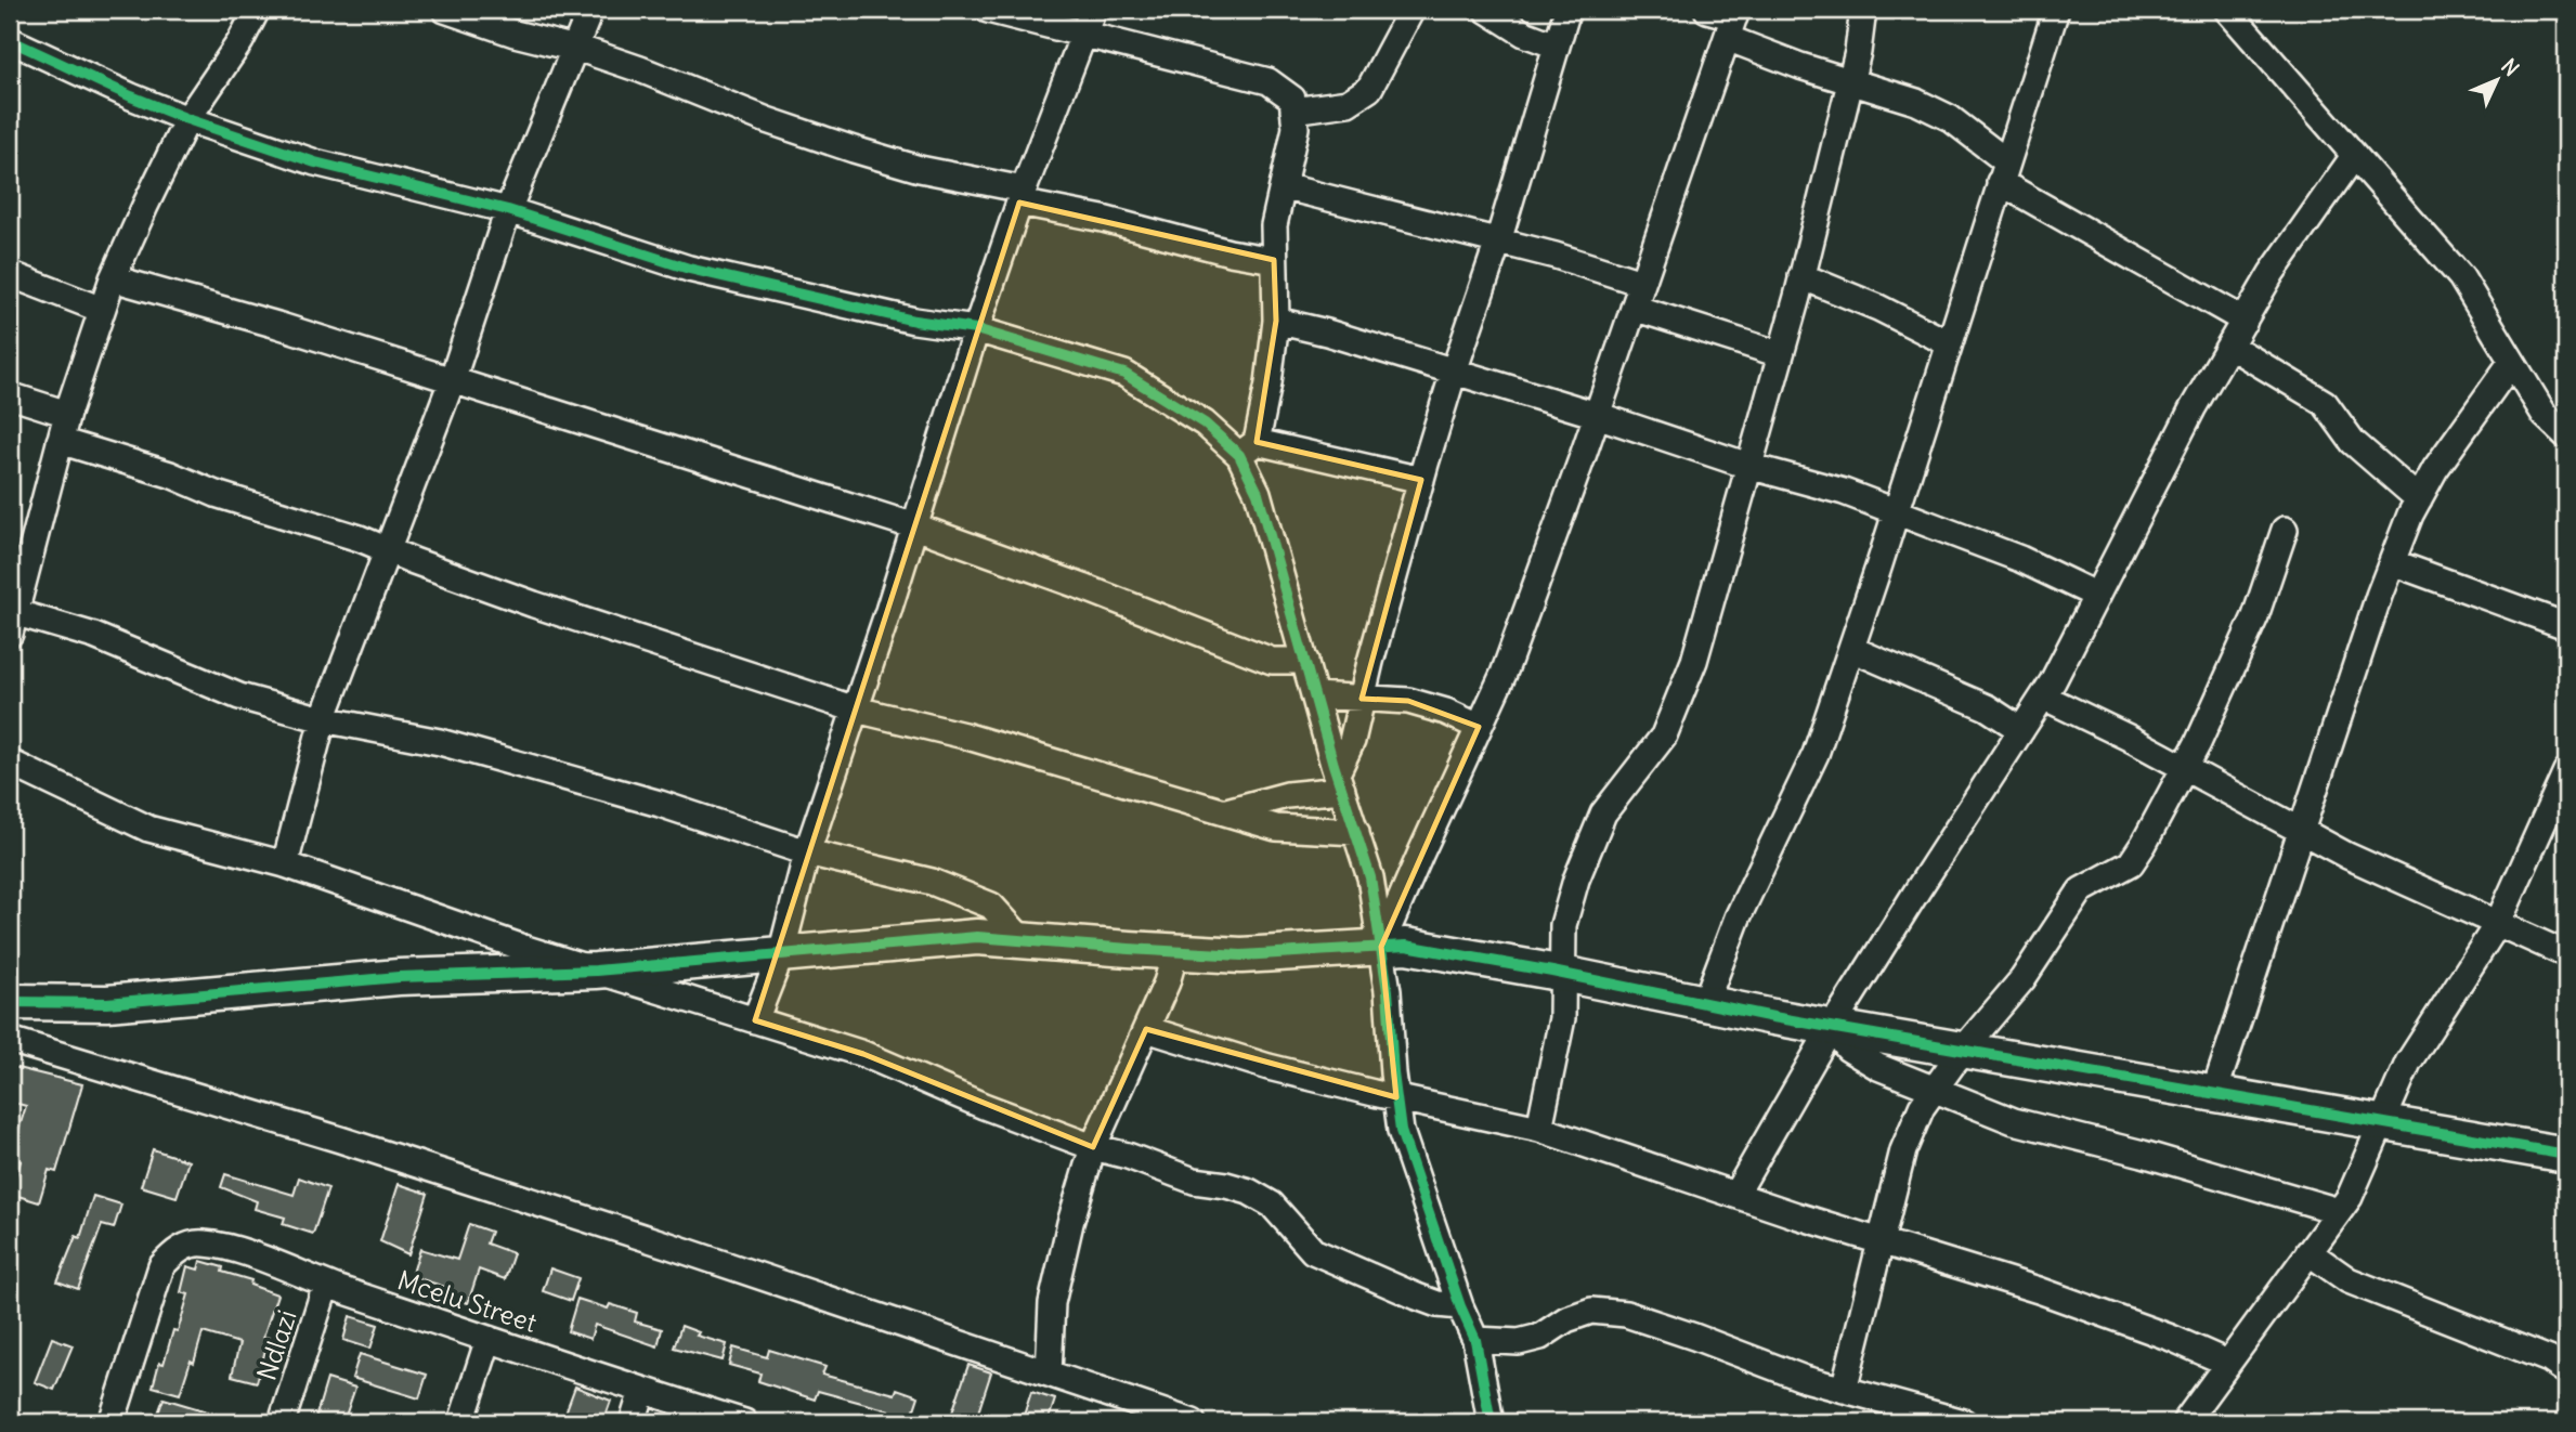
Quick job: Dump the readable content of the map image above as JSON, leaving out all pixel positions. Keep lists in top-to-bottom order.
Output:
{
  "streets": {
    "street": ["Mcelu Street", "Ndlazi"]
  },
  "crossings": [
    ["Mcelu Street", "Ndlazi"]
  ],
  "north": "top right"
}
